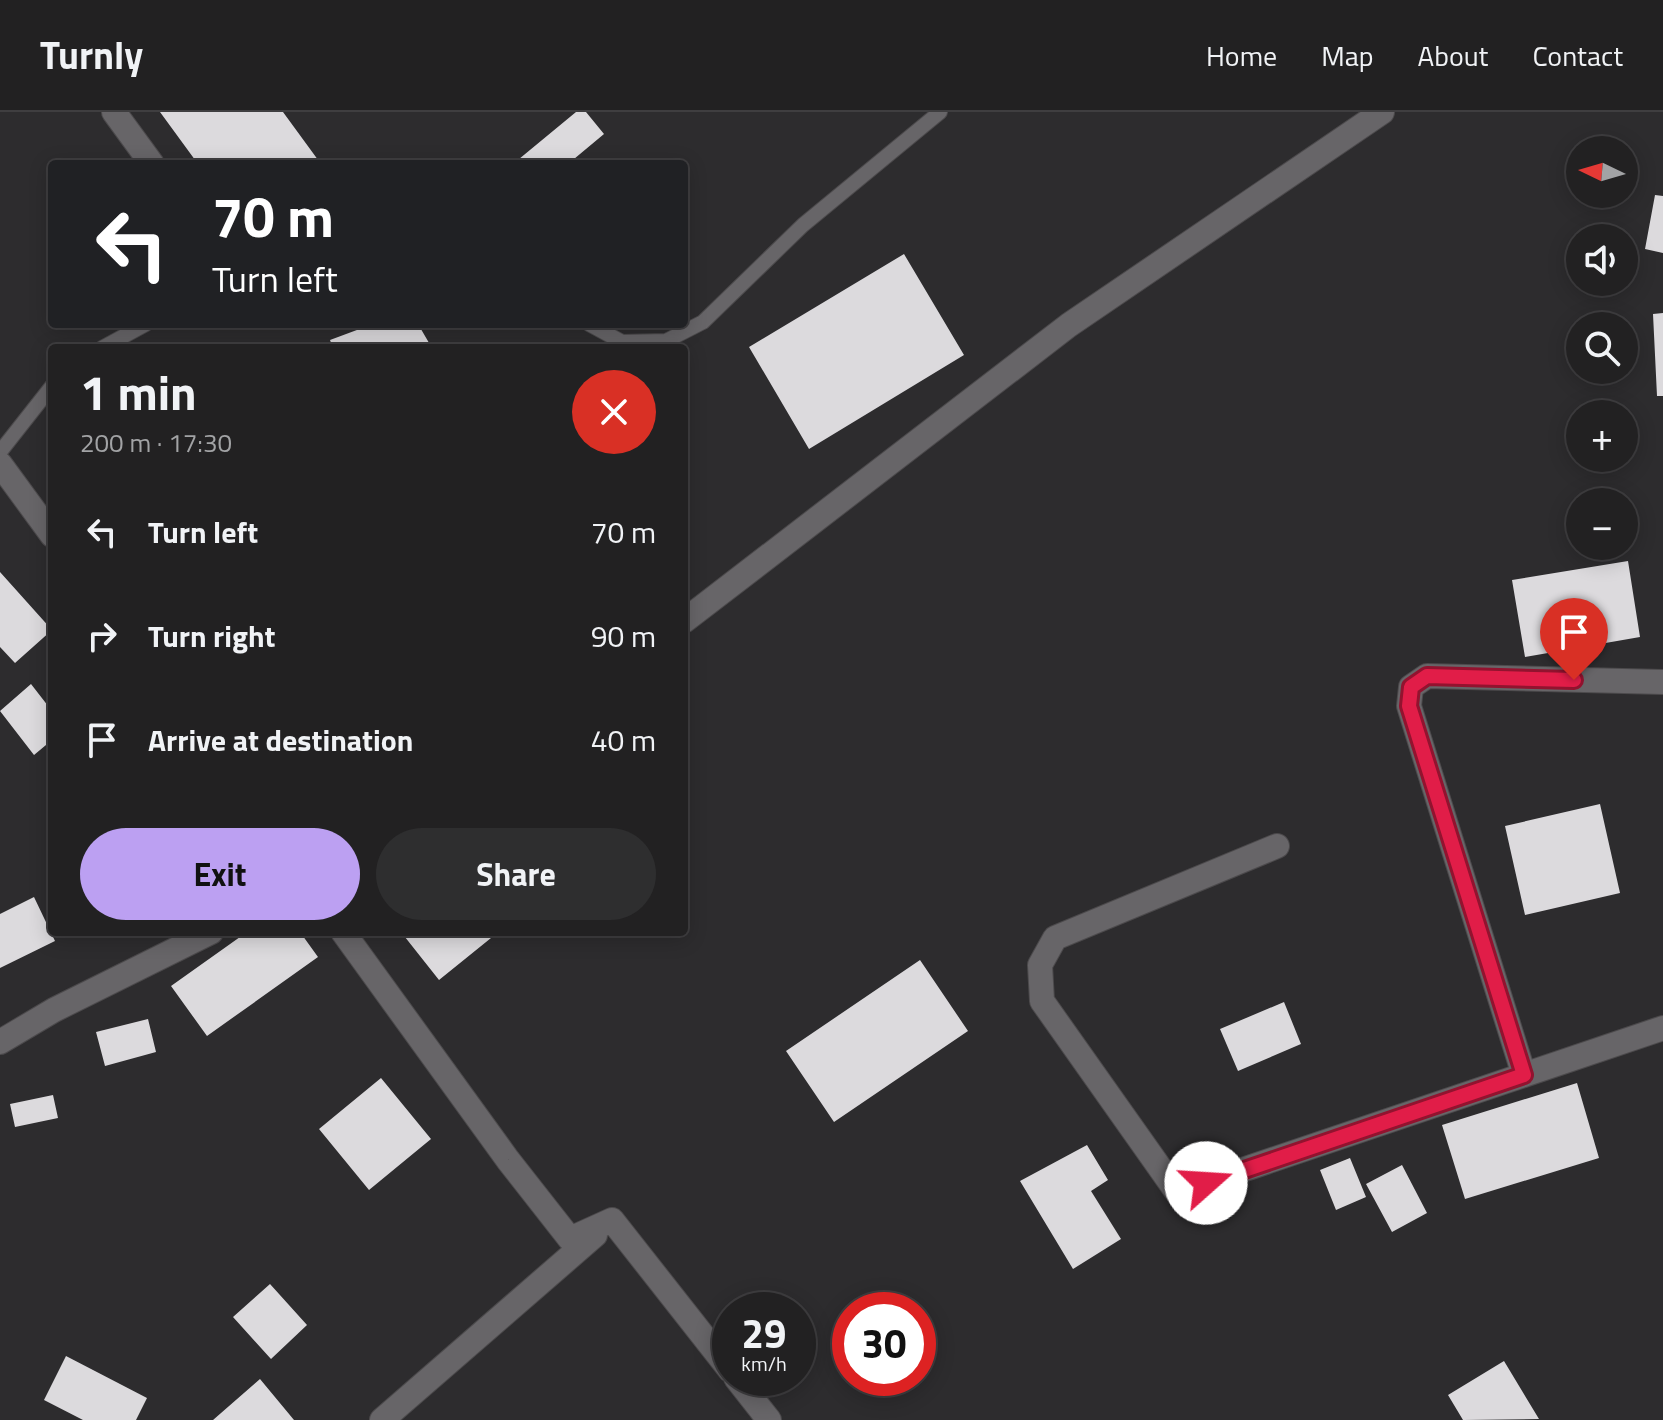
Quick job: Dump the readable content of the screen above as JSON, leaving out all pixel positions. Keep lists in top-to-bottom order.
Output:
{
  "north": "left",
  "page": {
    "header": "Turnly",
    "nav": [
      "Home",
      "Map",
      "About",
      "Contact"
    ],
    "map_buttons": ["+", "−"],
    "turn": ["70 m", "Turn left"],
    "heading": ["1 min", "200 m · 17:30"],
    "list": [
      {
        "name": "Turn left",
        "value": "70 m"
      },
      {
        "name": "Turn right",
        "value": "90 m"
      },
      {
        "name": "Arrive at destination",
        "value": "40 m"
      }
    ],
    "buttons": ["Exit", "Share"],
    "speed": "29 km/h",
    "limit": "30"
  }
}
